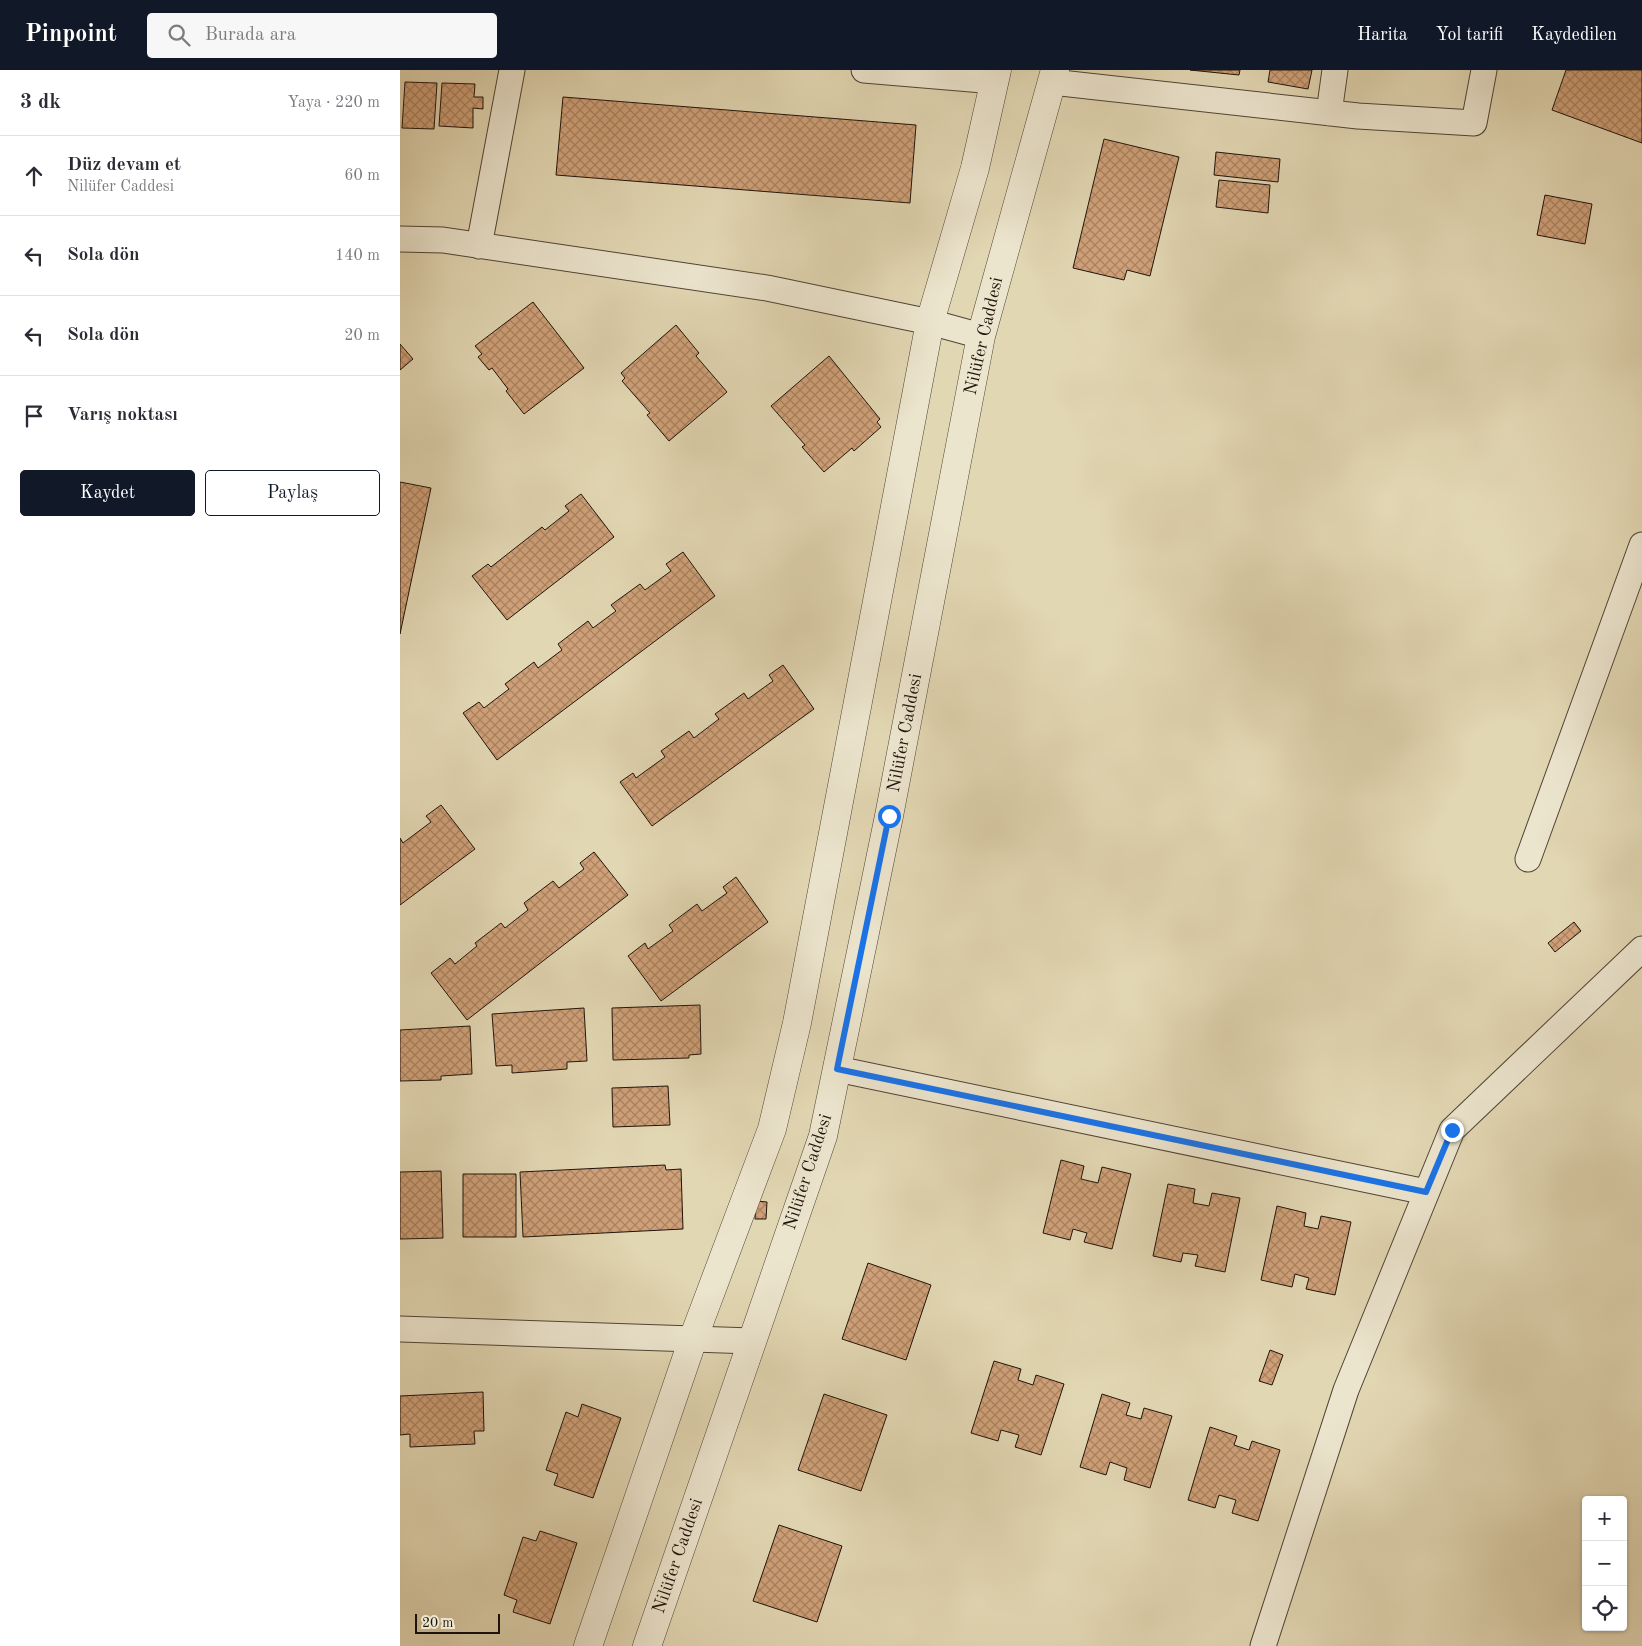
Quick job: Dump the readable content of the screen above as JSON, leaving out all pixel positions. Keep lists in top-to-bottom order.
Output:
{
  "streets": {
    "street": ["Nilüfer Caddesi"]
  },
  "scale_bar": "20 m",
  "page": {
    "header": "Pinpoint",
    "search": "Burada ara",
    "nav": ["Harita", "Yol tarifi", "Kaydedilen"],
    "heading": ["3 dk", "Yaya · 220 m"],
    "list": [
      ["Düz devam et", "Nilüfer Caddesi", "60 m"],
      ["Sola dön", "140 m"],
      ["Sola dön", "20 m"],
      "Varış noktası"
    ],
    "buttons": ["Kaydet", "Paylaş"],
    "map_buttons": ["+", "−"],
    "scale": "20 m"
  }
}
